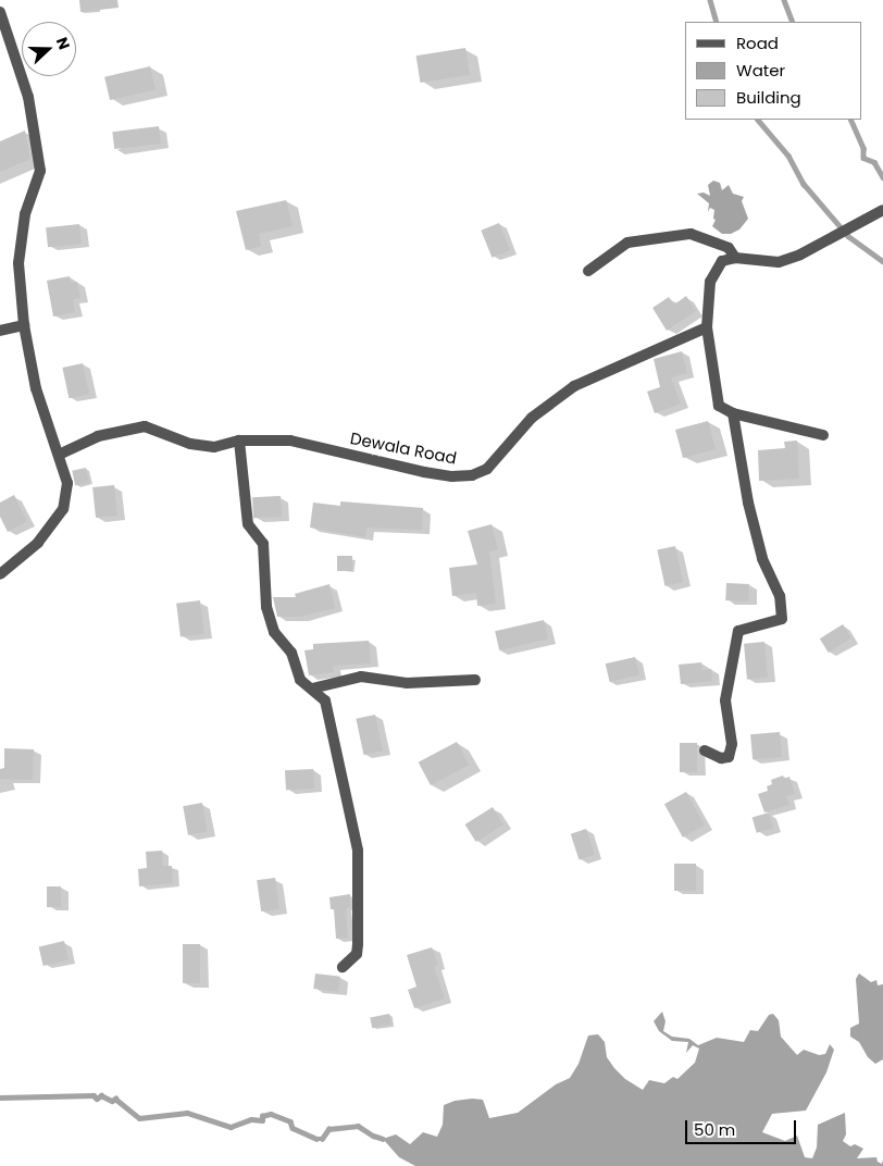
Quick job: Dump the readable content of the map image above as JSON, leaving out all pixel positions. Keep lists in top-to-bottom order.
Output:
{
  "streets": {
    "street": ["Dewala Road"]
  },
  "legend": ["Road", "Water", "Building"],
  "scale_bar": "50 m",
  "north": "right"
}
